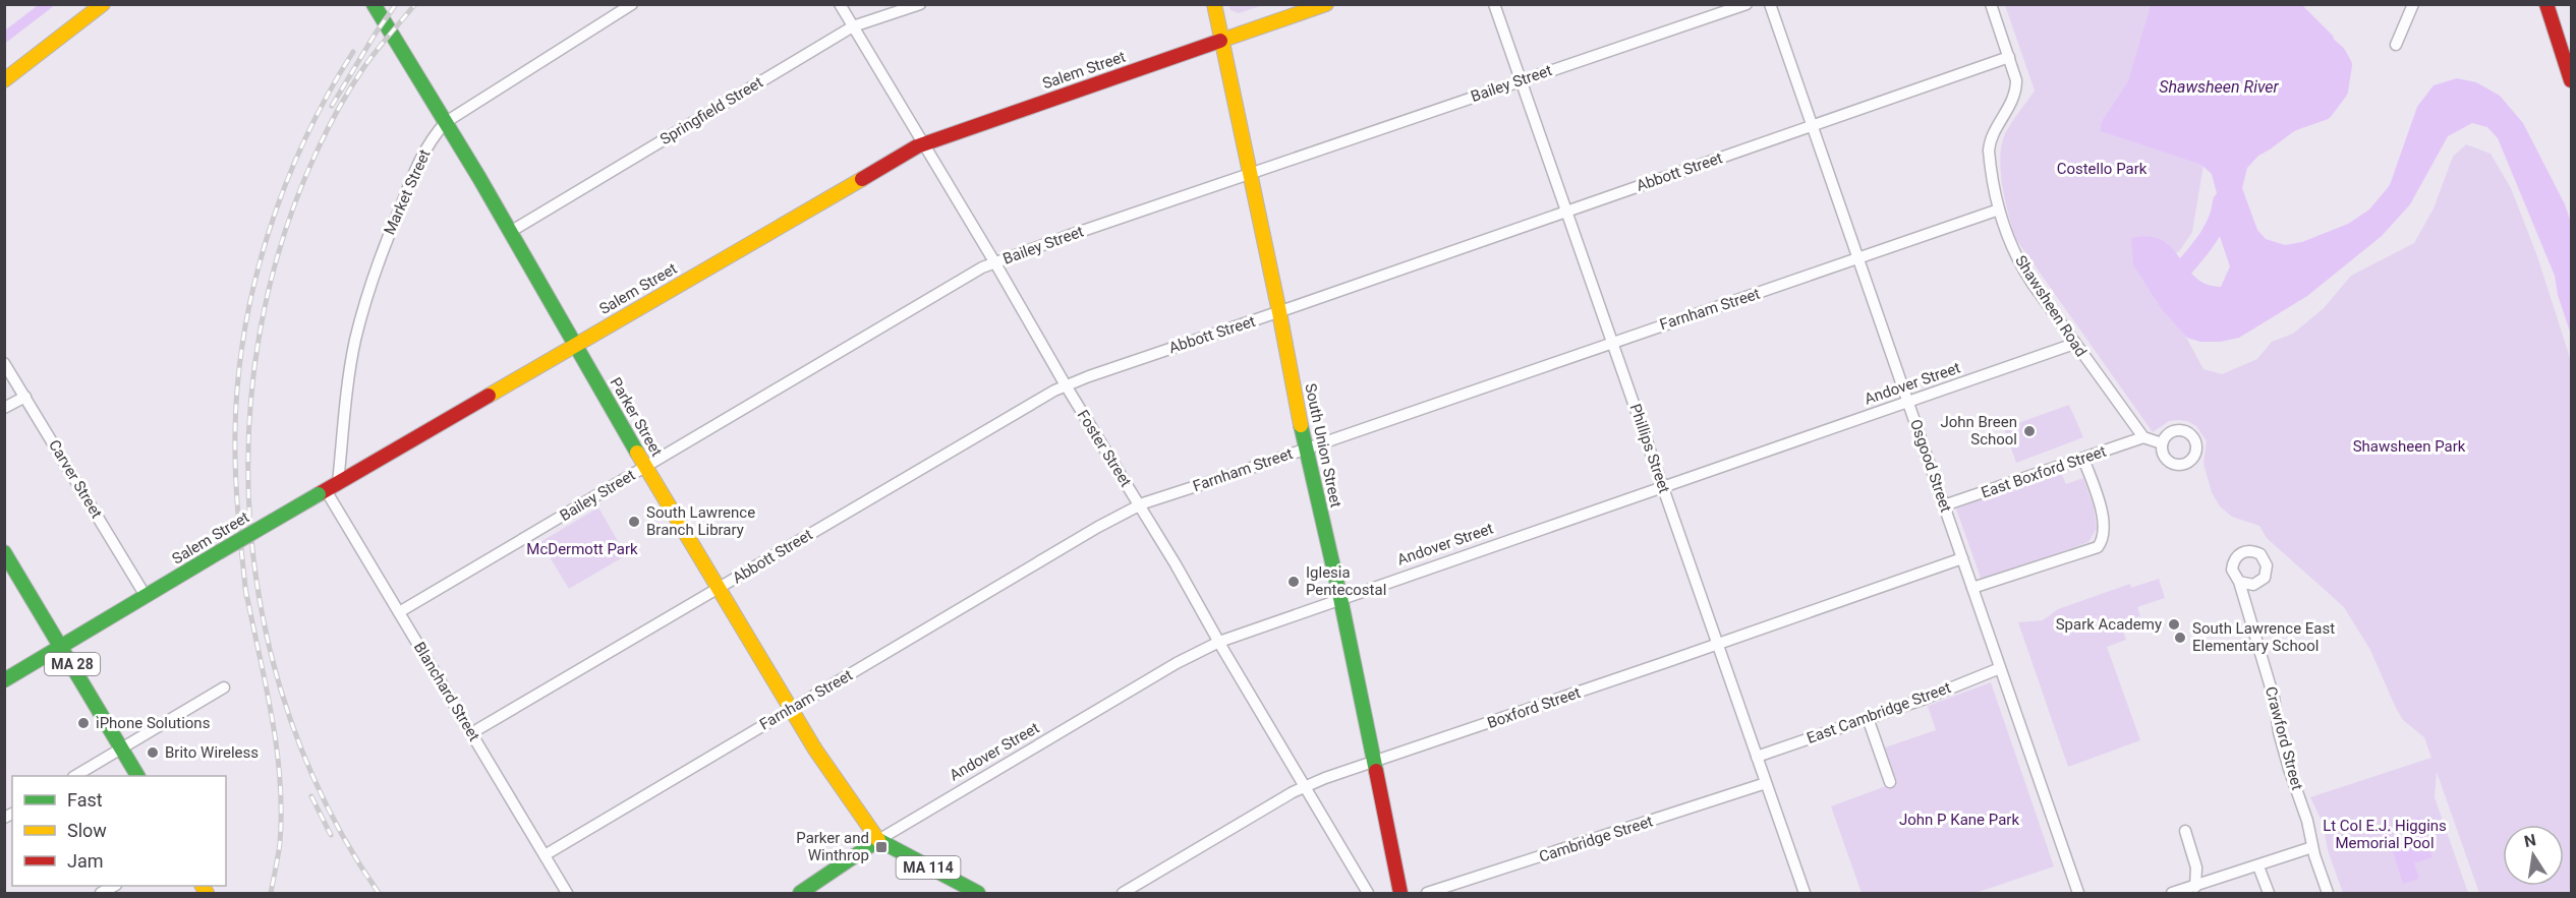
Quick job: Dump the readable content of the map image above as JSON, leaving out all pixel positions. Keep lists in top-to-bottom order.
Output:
{
  "streets": {
    "main road": [
      "Salem Street",
      "Andover Street",
      "Parker Street",
      "South Union Street",
      "MA 28",
      "MA 114"
    ],
    "street": [
      "Bailey Street",
      "Springfield Street",
      "Abbott Street",
      "Market Street",
      "Shawsheen Road",
      "Farnham Street",
      "Foster Street",
      "Phillips Street",
      "Osgood Street",
      "East Boxford Street",
      "Carver Street",
      "Blanchard Street",
      "Boxford Street",
      "East Cambridge Street",
      "Crawford Street",
      "Cambridge Street"
    ]
  },
  "crossings": [
    ["Salem Street", "Market Street"],
    ["Salem Street", "Parker Street"],
    ["Salem Street", "South Union Street"],
    ["Salem Street", "Foster Street"],
    ["Salem Street", "Carver Street"],
    ["Salem Street", "MA 28"],
    ["Salem Street", "Blanchard Street"],
    ["Bailey Street", "Parker Street"],
    ["Bailey Street", "South Union Street"],
    ["Bailey Street", "Foster Street"],
    ["Bailey Street", "Phillips Street"],
    ["Bailey Street", "Blanchard Street"],
    ["Springfield Street", "Parker Street"],
    ["Springfield Street", "Foster Street"],
    ["Abbott Street", "Shawsheen Road"],
    ["Abbott Street", "Parker Street"],
    ["Abbott Street", "South Union Street"],
    ["Abbott Street", "Foster Street"],
    ["Abbott Street", "Phillips Street"],
    ["Abbott Street", "Osgood Street"],
    ["Abbott Street", "Blanchard Street"],
    ["Market Street", "Parker Street"],
    ["Market Street", "Blanchard Street"],
    ["Shawsheen Road", "Farnham Street"],
    ["Shawsheen Road", "Andover Street"],
    ["Shawsheen Road", "East Boxford Street"],
    ["Farnham Street", "Parker Street"],
    ["Farnham Street", "South Union Street"],
    ["Farnham Street", "Foster Street"],
    ["Farnham Street", "Phillips Street"],
    ["Farnham Street", "Osgood Street"],
    ["Farnham Street", "Blanchard Street"],
    ["Andover Street", "Parker Street"],
    ["Andover Street", "South Union Street"],
    ["Andover Street", "Foster Street"],
    ["Andover Street", "Phillips Street"],
    ["Andover Street", "Osgood Street"],
    ["Andover Street", "MA 114"],
    ["Parker Street", "MA 114"],
    ["South Union Street", "Boxford Street"],
    ["Foster Street", "Boxford Street"],
    ["Phillips Street", "Boxford Street"],
    ["Phillips Street", "East Cambridge Street"],
    ["Phillips Street", "Cambridge Street"],
    ["Osgood Street", "East Boxford Street"],
    ["Osgood Street", "Boxford Street"],
    ["Osgood Street", "East Cambridge Street"]
  ],
  "water": ["Shawsheen River"],
  "parks": [
    "Costello Park",
    "Shawsheen Park",
    "McDermott Park",
    "John P Kane Park",
    "Lt Col E.J. Higgins Memorial Pool"
  ],
  "places": {
    "other": [
      "John Breen School",
      "South Lawrence Branch Library",
      "Iglesia Pentecostal",
      "Spark Academy",
      "South Lawrence East Elementary School",
      "iPhone Solutions",
      "Brito Wireless"
    ],
    "transit": ["Parker and Winthrop"]
  },
  "legend": ["Fast", "Slow", "Jam"],
  "north": "top"
}
